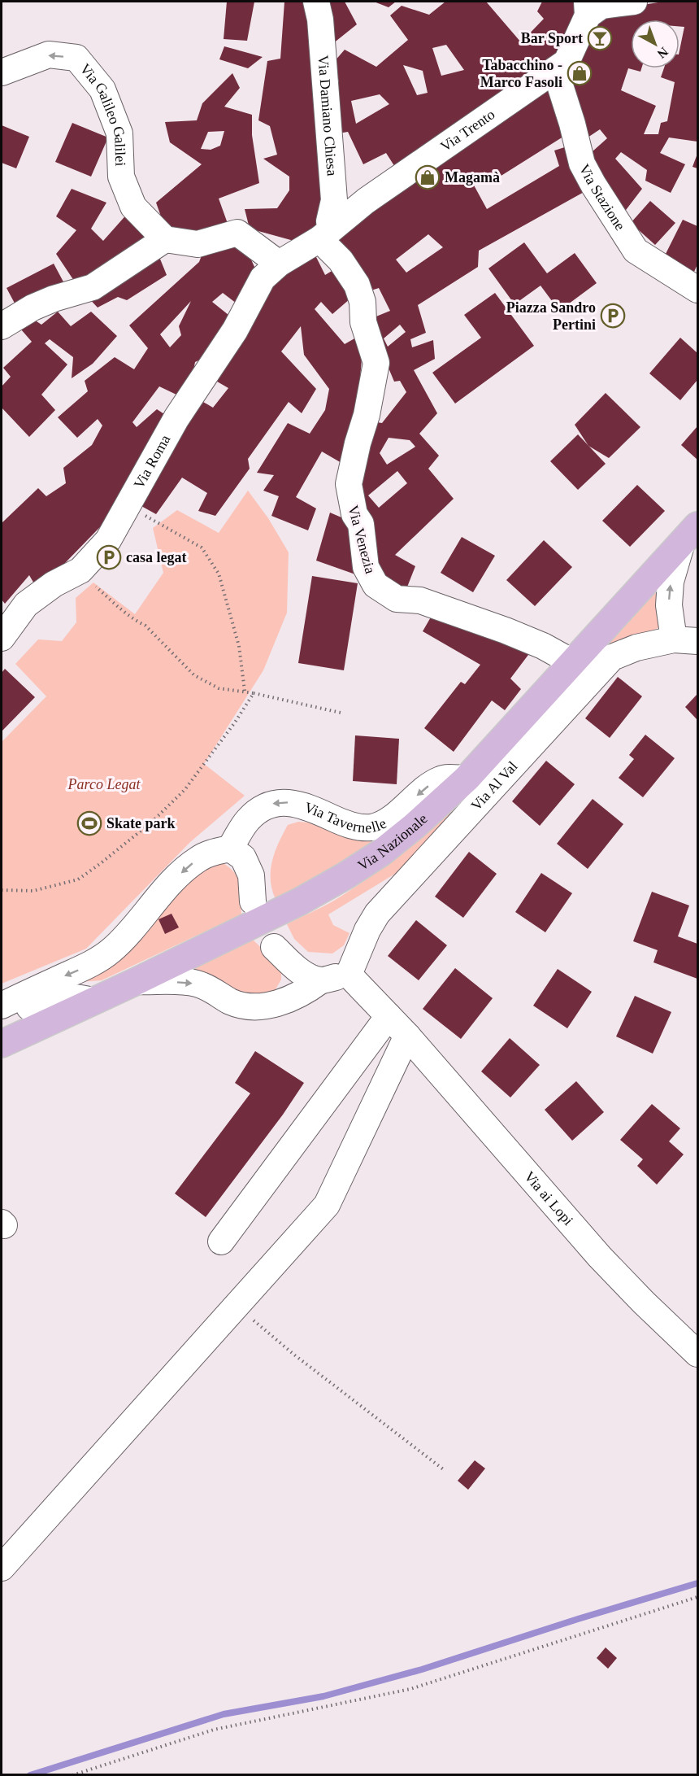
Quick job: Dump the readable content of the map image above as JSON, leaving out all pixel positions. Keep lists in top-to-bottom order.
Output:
{
  "streets": {
    "main road": ["Via Nazionale"],
    "street": [
      "Via Damiano Chiesa",
      "Via Galileo Galilei",
      "Via Trento",
      "Via Stazione",
      "Via Roma",
      "Via Venezia",
      "Via Al Val",
      "Via Tavernelle",
      "Via ai Lopi"
    ]
  },
  "crossings": [
    ["Via Damiano Chiesa", "Via Trento"],
    ["Via Damiano Chiesa", "Via Venezia"],
    ["Via Trento", "Via Stazione"],
    ["Via Trento", "Via Roma"],
    ["Via Trento", "Via Venezia"],
    ["Via Venezia", "Via Nazionale"],
    ["Via Tavernelle", "Via Nazionale"]
  ],
  "one_way": ["Via Galileo Galilei", "Via Tavernelle"],
  "parks": ["Parco Legat"],
  "places": {
    "bar": ["Bar Sport"],
    "shop": ["Tabacchino - Marco Fasoli", "Magamà"],
    "parking": ["Piazza Sandro Pertini", "casa legat"],
    "sports": ["Skate park"]
  },
  "north": "bottom right"
}
